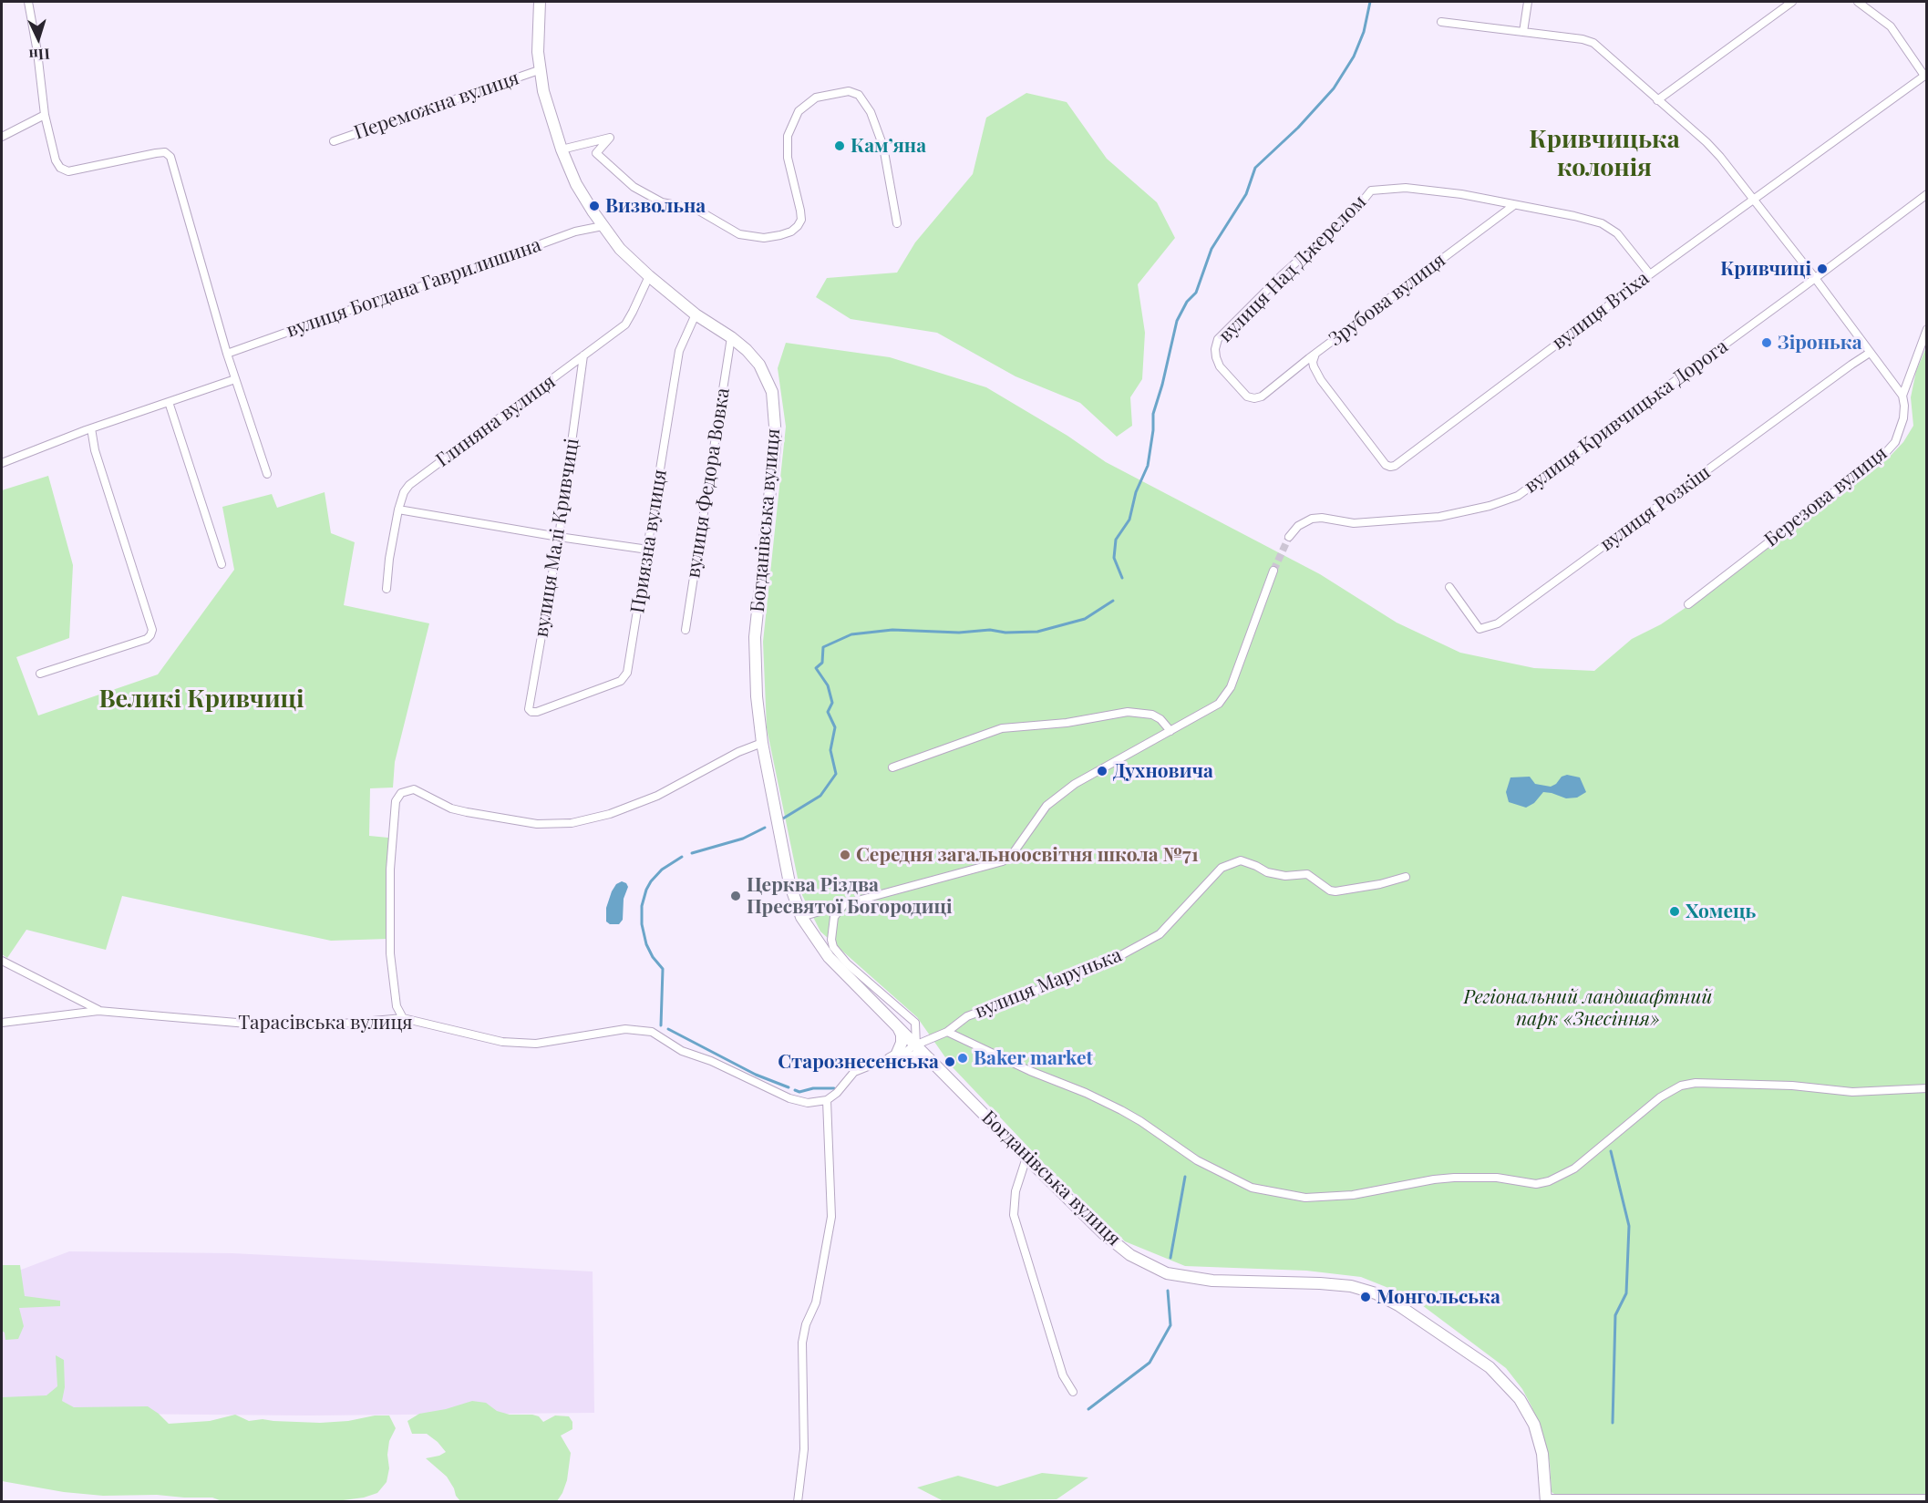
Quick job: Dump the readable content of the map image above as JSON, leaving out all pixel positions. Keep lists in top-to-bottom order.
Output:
{
  "streets": {
    "main road": ["Богданівська вулиця"],
    "street": [
      "Переможна вулиця",
      "вулиця Над Джерелом",
      "вулиця Богдана Гаврилишина",
      "Зрубова вулиця",
      "вулиця Втіха",
      "вулиця Кривчицька Дорога",
      "Глиняна вулиця",
      "вулиця Федора Вовка",
      "Березова вулиця",
      "вулиця Розкіш",
      "вулиця Малі Кривчиці",
      "Приязна вулиця",
      "вулиця Марунька",
      "Тарасівська вулиця"
    ]
  },
  "crossings": [
    ["Переможна вулиця", "Богданівська вулиця"],
    ["вулиця Над Джерелом", "Зрубова вулиця"],
    ["вулиця Над Джерелом", "вулиця Втіха"],
    ["вулиця Богдана Гаврилишина", "Богданівська вулиця"],
    ["Зрубова вулиця", "вулиця Втіха"],
    ["Глиняна вулиця", "Богданівська вулиця"],
    ["Глиняна вулиця", "вулиця Малі Кривчиці"],
    ["вулиця Федора Вовка", "Богданівська вулиця"],
    ["Богданівська вулиця", "Приязна вулиця"],
    ["Богданівська вулиця", "вулиця Марунька"],
    ["вулиця Малі Кривчиці", "Приязна вулиця"],
    ["вулиця Марунька", "Тарасівська вулиця"]
  ],
  "districts": ["Кривчицька колонія", "Великі Кривчиці"],
  "parks": ["Регіональний ландшафтний парк «Знесіння»"],
  "places": [
    "Кам’яна",
    "Визвольна",
    "Кривчиці",
    "Зіронька",
    "Духновича",
    "Середня загальноосвітня школа №71",
    "Церква Різдва Пресвятої Богородиці",
    "Хомець",
    "Baker market",
    "Старознесенська",
    "Монгольська"
  ],
  "north": "bottom"
}
